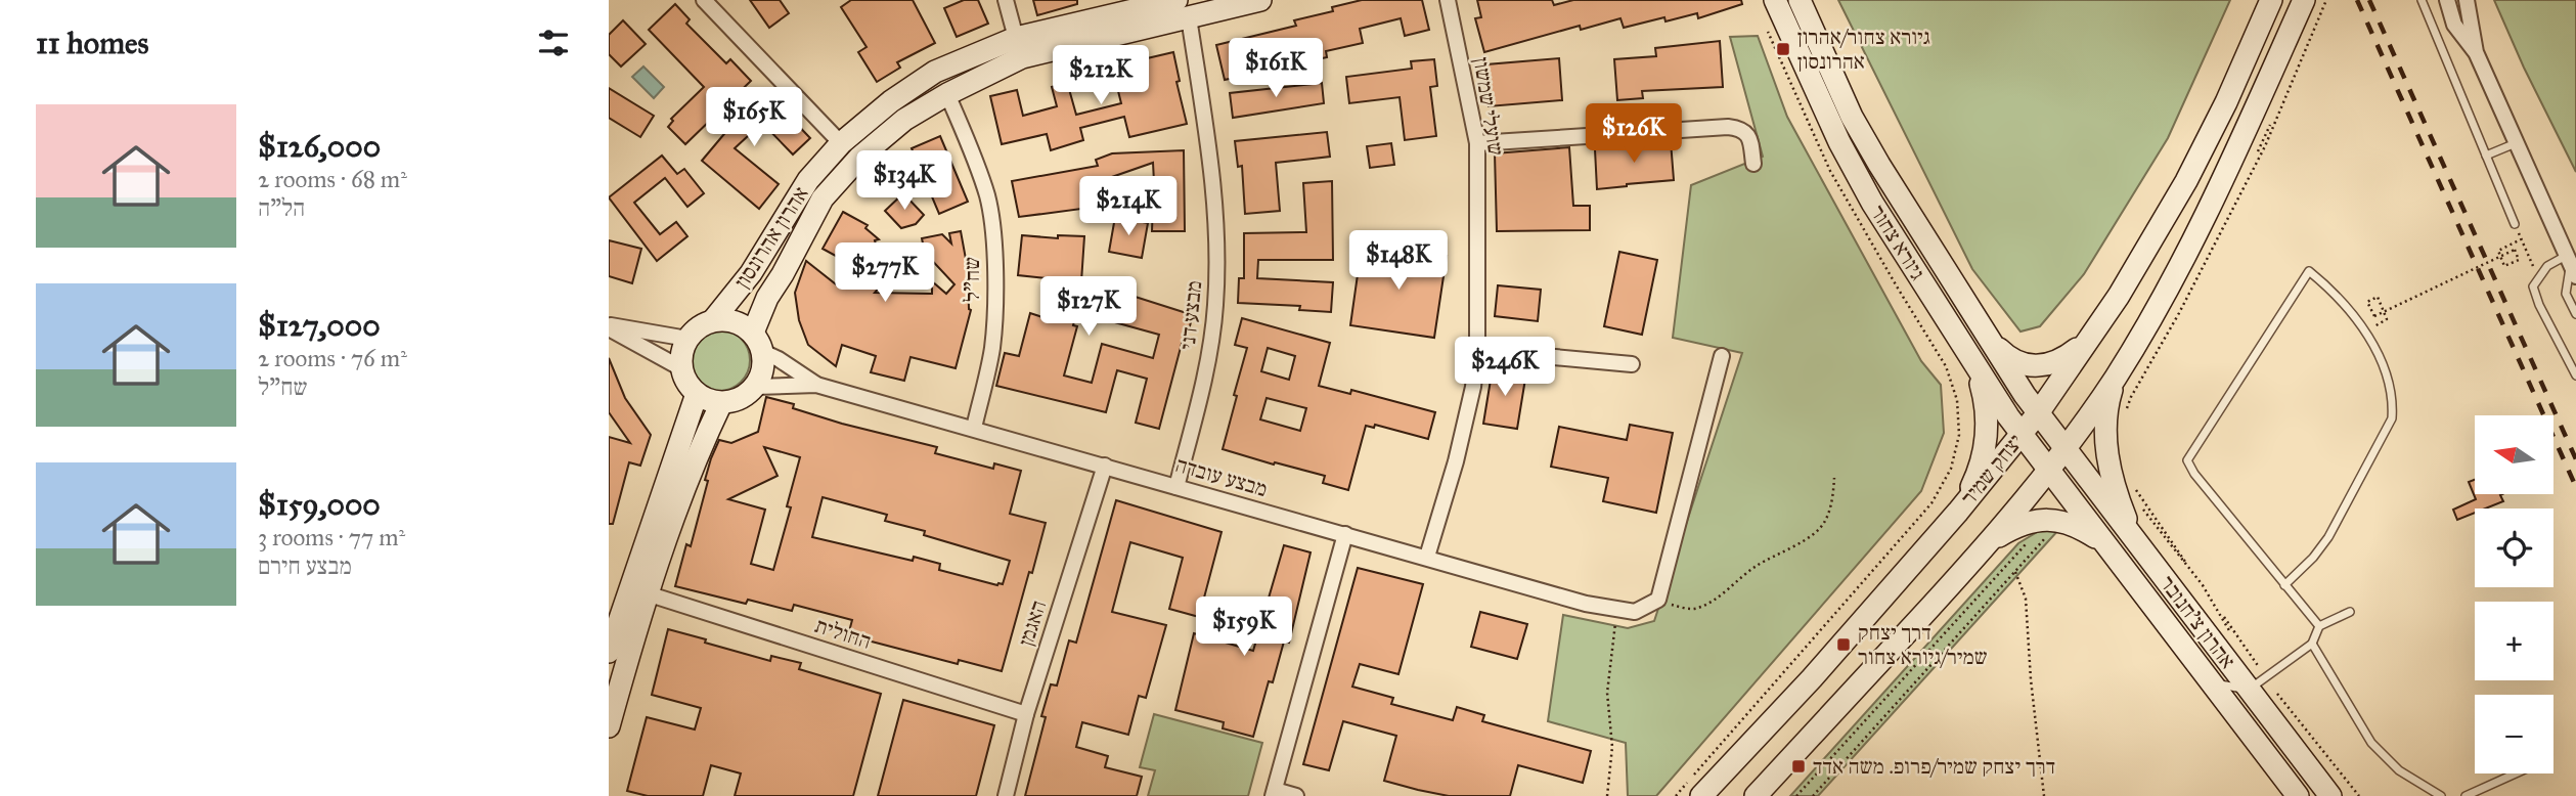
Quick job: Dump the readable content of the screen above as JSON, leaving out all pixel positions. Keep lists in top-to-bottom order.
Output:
{
  "streets": {
    "street": [
      "שועלי שמשון",
      "אהרון אהרונסון",
      "גיורא צחור",
      "שח\"ל",
      "מבצע דני",
      "יצחק שמיר",
      "מבצע עובדה",
      "אהרון צ'חנובר",
      "האגמן",
      "החולית"
    ]
  },
  "crossings": [
    ["שועלי שמשון", "מבצע עובדה"],
    ["אהרון אהרונסון", "שח\"ל"],
    ["אהרון אהרונסון", "מבצע דני"],
    ["אהרון אהרונסון", "מבצע עובדה"],
    ["גיורא צחור", "יצחק שמיר"],
    ["גיורא צחור", "אהרון צ'חנובר"],
    ["שח\"ל", "מבצע עובדה"],
    ["מבצע דני", "מבצע עובדה"],
    ["יצחק שמיר", "אהרון צ'חנובר"],
    ["מבצע עובדה", "האגמן"],
    ["האגמן", "החולית"]
  ],
  "places": {
    "transit": ["גיורא צחור/אהרון אהרונסון", "דרך יצחק שמיר/גיורא צחור", "דרך יצחק שמיר/פרופ. משה אדד"]
  },
  "north": "left",
  "page": {
    "heading": "11 homes",
    "price": [
      "$161K",
      "$212K",
      "$165K",
      "$126K",
      "$134K",
      "$214K",
      "$148K",
      "$277K",
      "$127K",
      "$246K",
      "$159K"
    ],
    "list": [
      {
        "name": "$126,000",
        "note": "2 rooms · 68 m² · הל\"ה"
      },
      {
        "name": "$127,000",
        "note": "2 rooms · 76 m² · שח\"ל"
      },
      {
        "name": "$159,000",
        "note": "3 rooms · 77 m² · מבצע חירם"
      }
    ],
    "map_buttons": ["+", "−"]
  }
}
